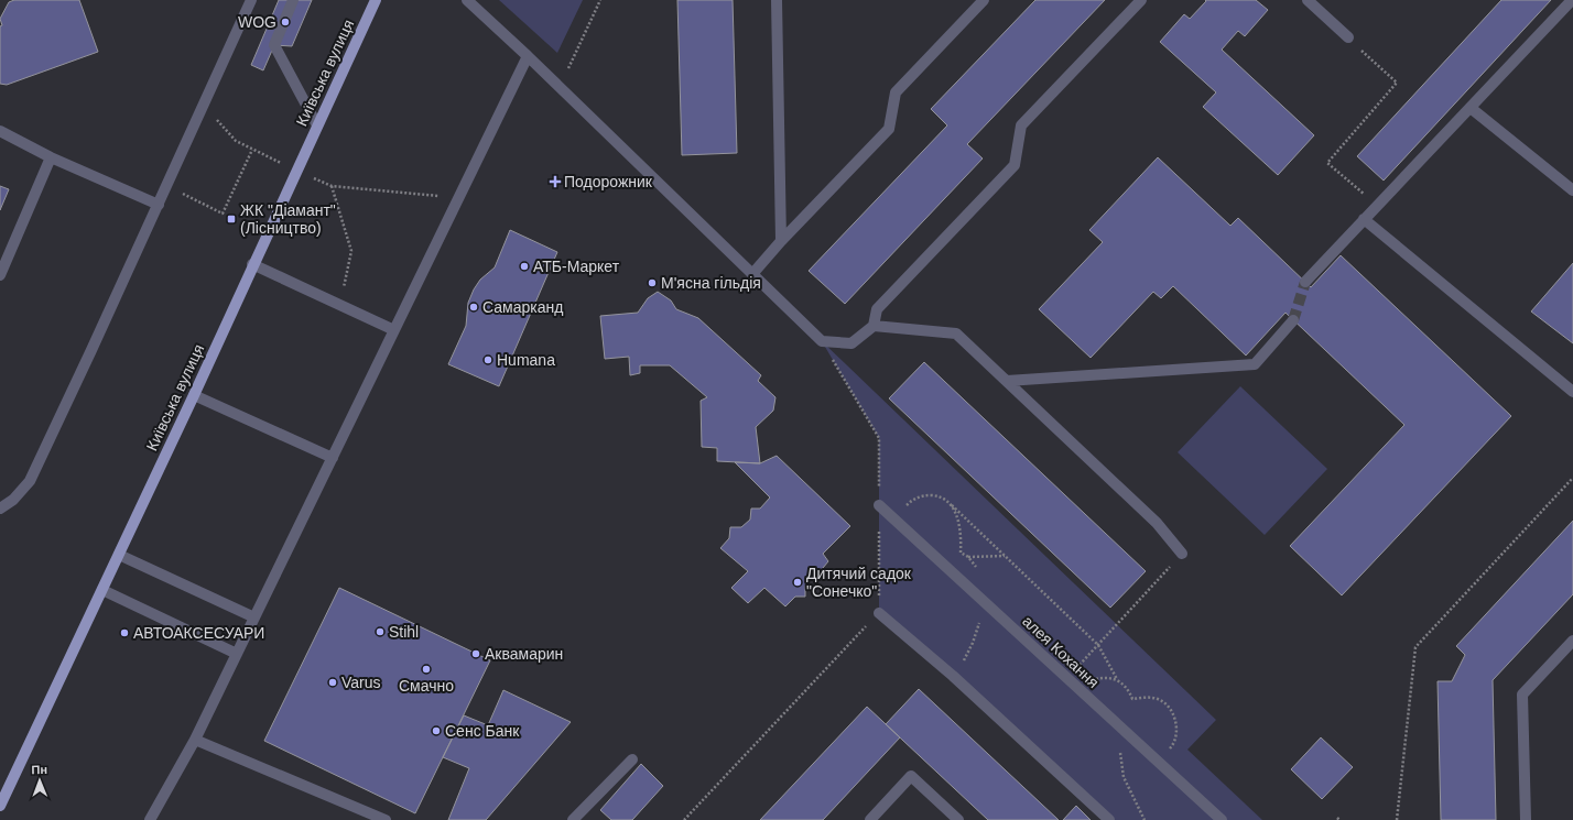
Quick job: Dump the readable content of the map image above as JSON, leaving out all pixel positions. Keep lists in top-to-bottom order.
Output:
{
  "streets": {
    "main road": ["Київська вулиця"],
    "street": ["алея Кохання"]
  },
  "places": {
    "other": [
      "WOG",
      "АТБ-Маркет",
      "М'ясна гільдія",
      "Самарканд",
      "Humana",
      "Дитячий садок \"Сонечко\"",
      "Stihl",
      "АВТОАКСЕСУАРИ",
      "Аквамарин",
      "Смачно",
      "Varus",
      "Сенс Банк"
    ],
    "health": ["Подорожник"],
    "transit": ["ЖК \"Діамант\" (Лісництво)"]
  },
  "north": "top"
}
